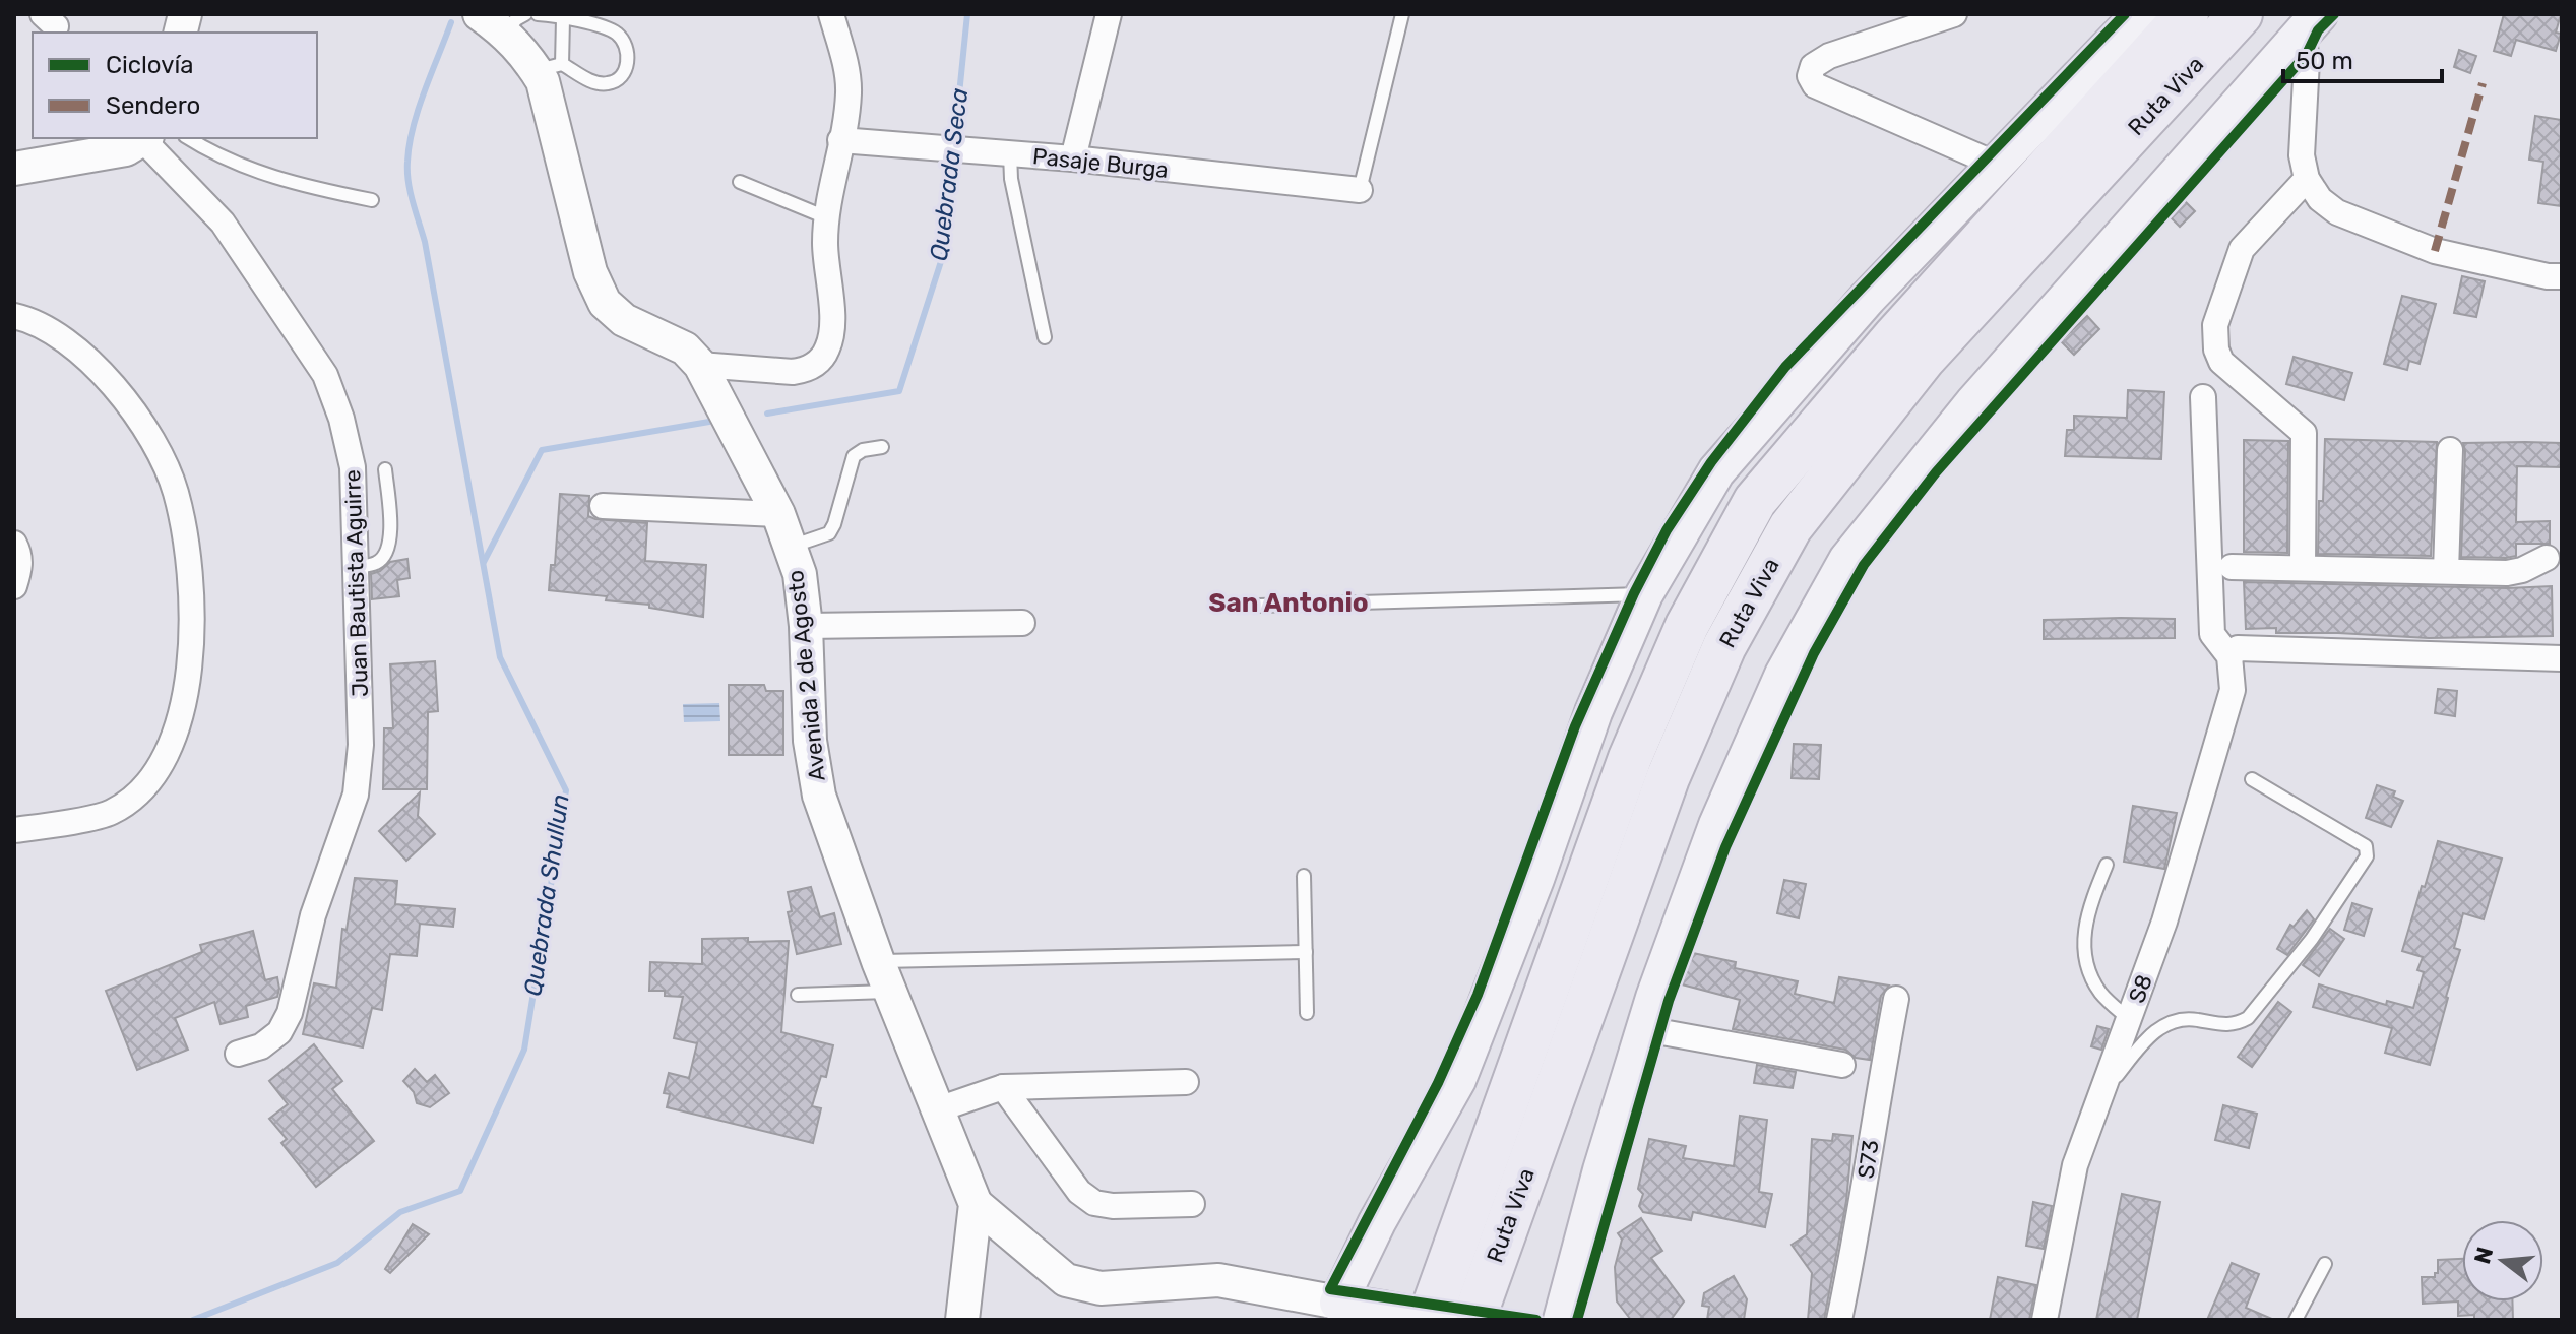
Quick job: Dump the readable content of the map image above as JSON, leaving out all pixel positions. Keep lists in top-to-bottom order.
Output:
{
  "streets": {
    "highway": ["Ruta Viva"],
    "main road": ["Avenida 2 de Agosto"],
    "street": [
      "Pasaje Burga",
      "Juan Bautista Aguirre",
      "S8",
      "S73"
    ]
  },
  "districts": ["San Antonio"],
  "water": ["Quebrada Seca", "Quebrada Shullun"],
  "legend": ["Ciclovía", "Sendero"],
  "scale_bar": "50 m",
  "north": "left"
}
